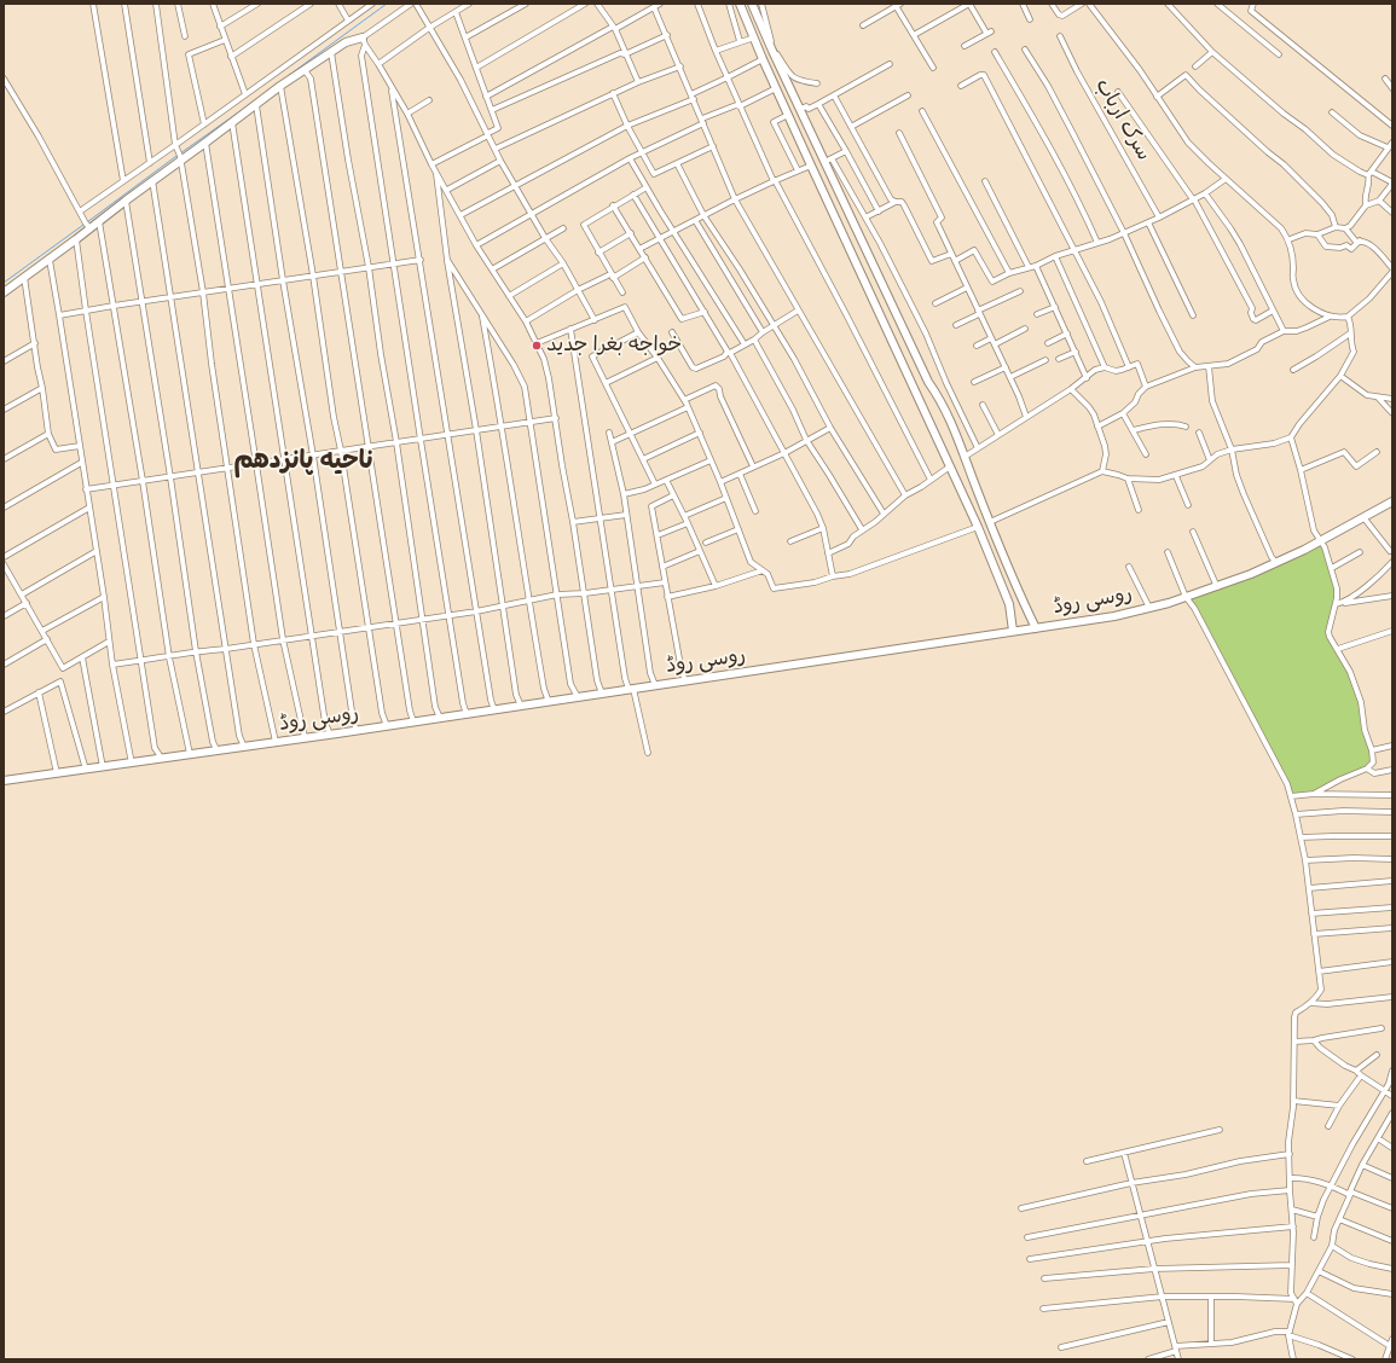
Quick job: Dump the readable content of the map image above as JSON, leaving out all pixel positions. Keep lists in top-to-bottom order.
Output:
{
  "streets": {
    "street": ["سرک ارباب", "روسی روڈ"]
  },
  "districts": ["ناحیه پانزدهم"],
  "places": ["خواجه بغرا جدید"]
}
